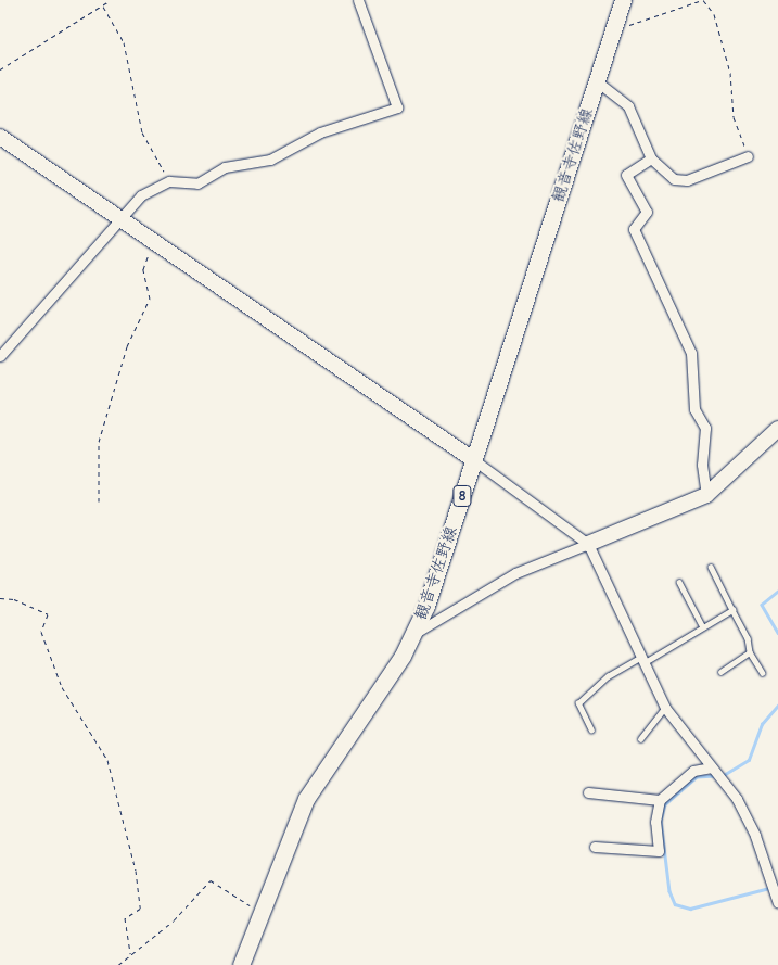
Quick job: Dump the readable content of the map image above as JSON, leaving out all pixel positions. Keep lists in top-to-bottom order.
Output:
{
  "streets": {
    "main road": ["観音寺佐野線", "8"]
  }
}
